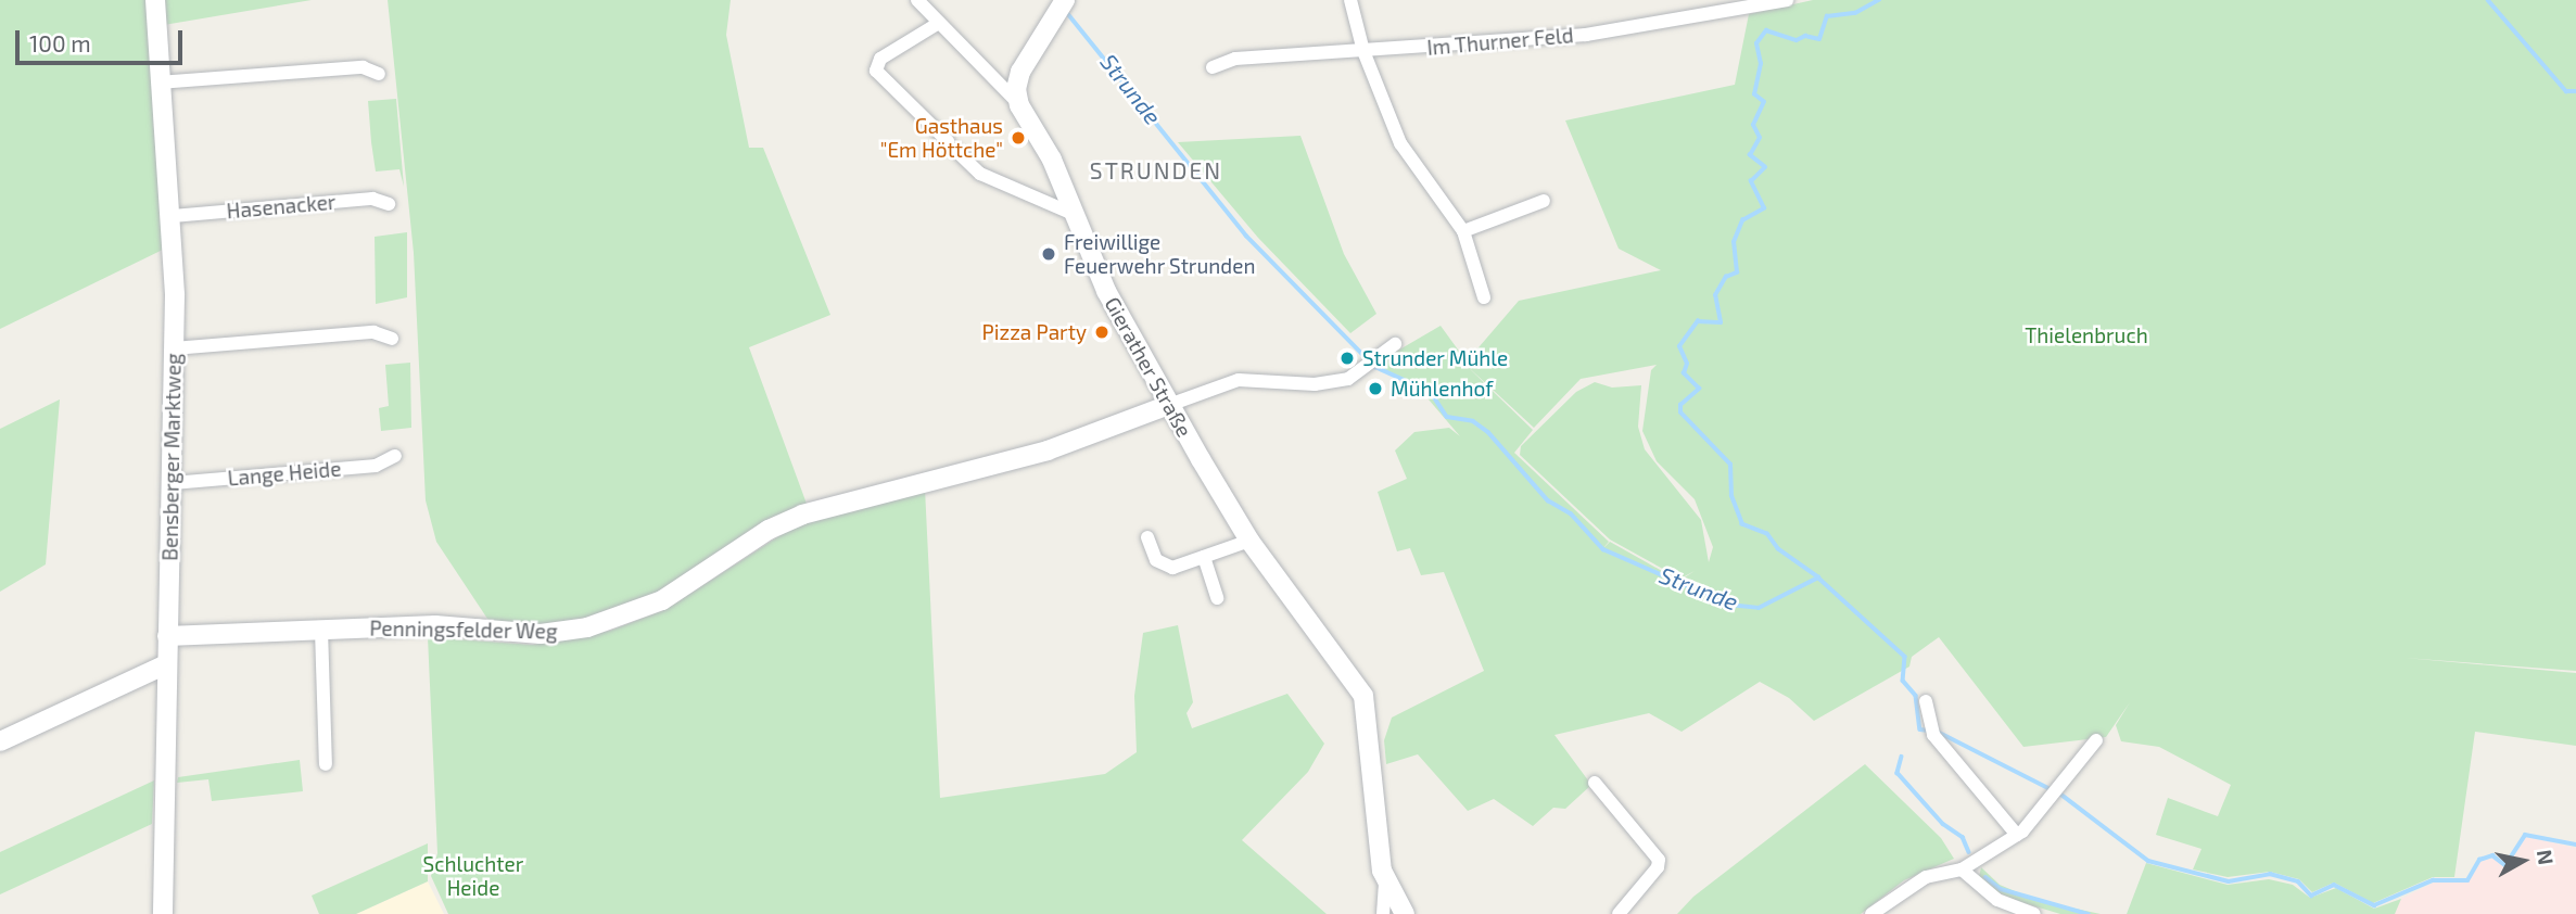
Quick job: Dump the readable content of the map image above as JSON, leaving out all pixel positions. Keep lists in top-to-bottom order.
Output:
{
  "streets": {
    "street": [
      "Im Thurner Feld",
      "Hasenacker",
      "Gierather Straße",
      "Bensberger Marktweg",
      "Lange Heide",
      "Penningsfelder Weg"
    ]
  },
  "crossings": [
    ["Hasenacker", "Bensberger Marktweg"],
    ["Gierather Straße", "Penningsfelder Weg"],
    ["Bensberger Marktweg", "Lange Heide"],
    ["Bensberger Marktweg", "Penningsfelder Weg"]
  ],
  "districts": ["STRUNDEN"],
  "water": ["Strunde"],
  "parks": ["Thielenbruch", "Schluchter Heide"],
  "places": [
    "Gasthaus \"Em Höttche\"",
    "Freiwillige Feuerwehr Strunden",
    "Pizza Party",
    "Strunder Mühle",
    "Mühlenhof"
  ],
  "scale_bar": "100 m",
  "north": "right"
}
